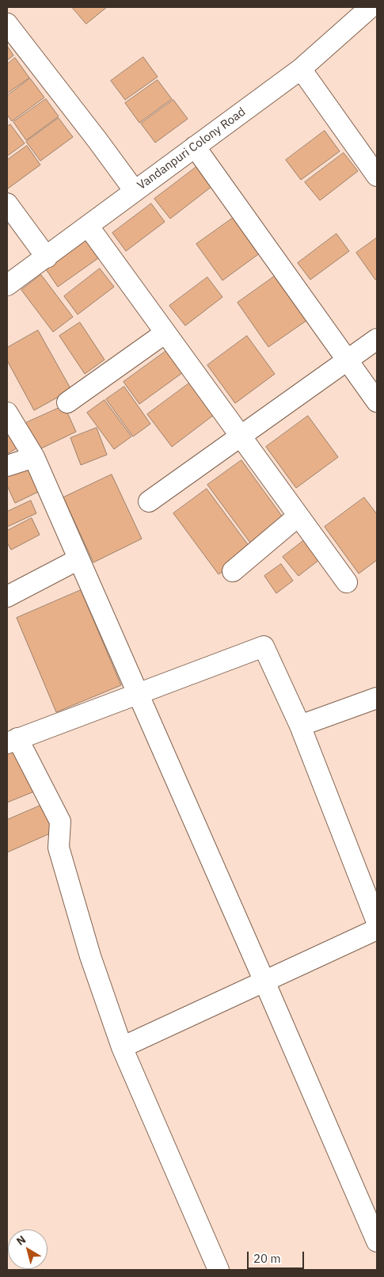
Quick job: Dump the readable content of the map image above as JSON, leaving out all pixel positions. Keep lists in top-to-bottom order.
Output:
{
  "streets": {
    "street": ["Vandanpuri Colony Road"]
  },
  "scale_bar": "20 m",
  "north": "top left"
}
